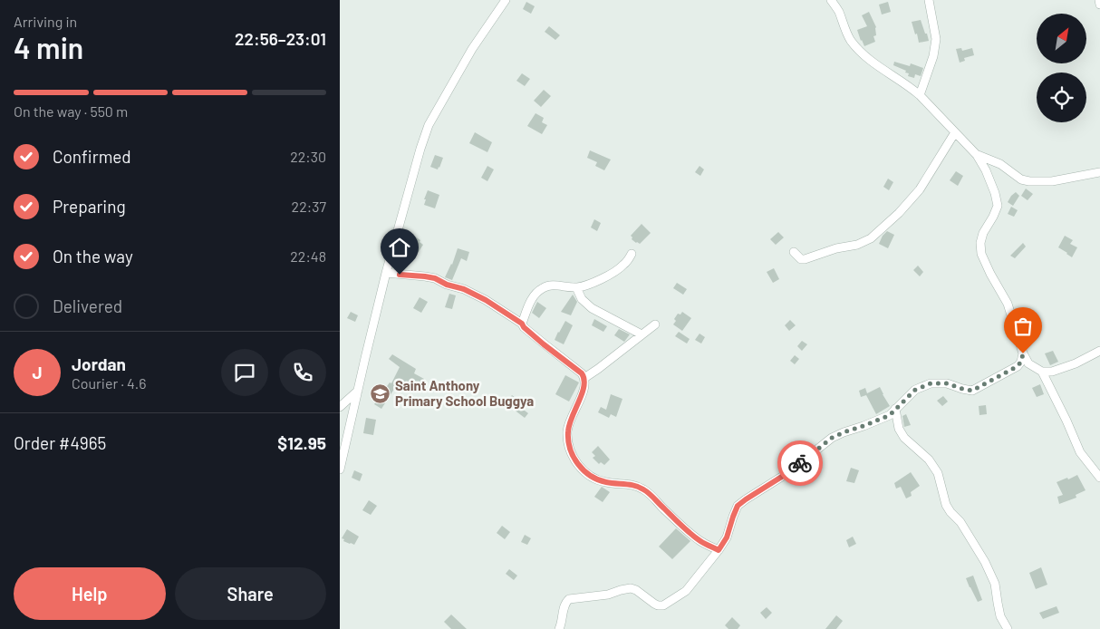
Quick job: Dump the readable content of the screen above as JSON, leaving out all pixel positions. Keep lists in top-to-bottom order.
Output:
{
  "places": {
    "school or university": ["Saint Anthony Primary School Buggya"]
  },
  "north": "top right",
  "page": {
    "heading": ["4 min", "Arriving in", "22:56–23:01"],
    "panel": [
      "Jordan",
      "Courier · 4.6",
      "Order #4965",
      "$12.95"
    ],
    "bar": "On the way · 550 m",
    "list": [
      ["Confirmed", "22:30"],
      ["Preparing", "22:37"],
      ["On the way", "22:48"],
      "Delivered"
    ],
    "round": "J",
    "buttons": ["Help", "Share"]
  }
}
